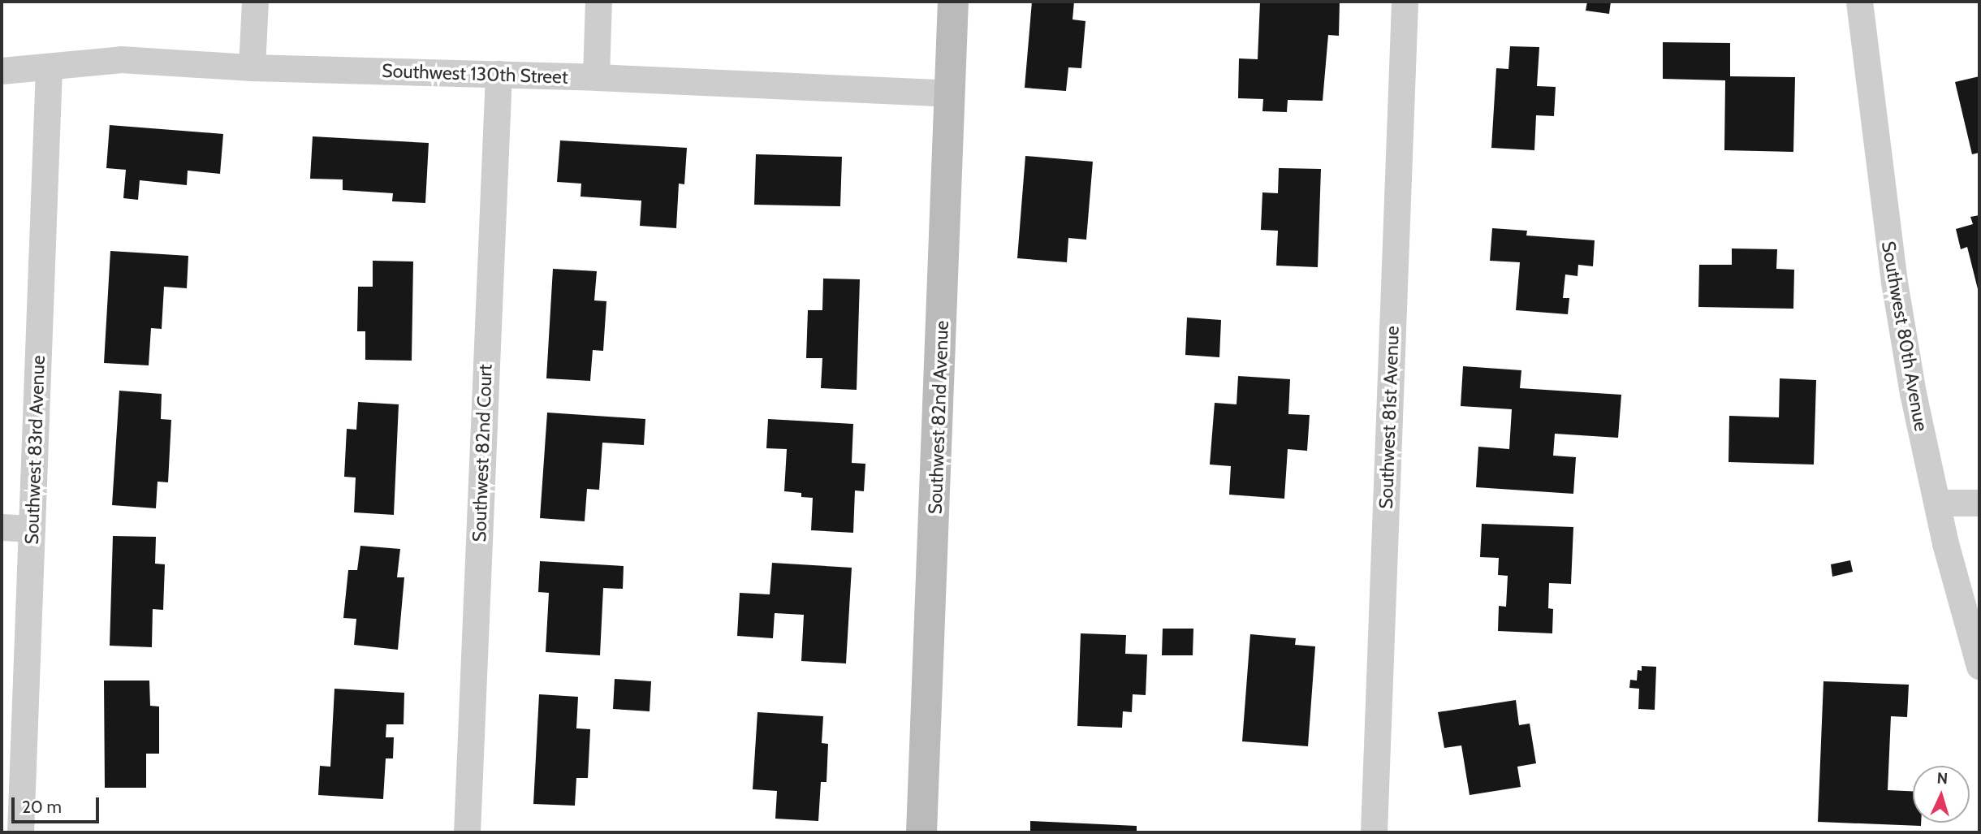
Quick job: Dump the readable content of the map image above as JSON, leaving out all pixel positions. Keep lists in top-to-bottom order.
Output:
{
  "streets": {
    "street": [
      "Southwest 130th Street",
      "Southwest 80th Avenue",
      "Southwest 82nd Avenue",
      "Southwest 81st Avenue",
      "Southwest 83rd Avenue",
      "Southwest 82nd Court"
    ]
  },
  "crossings": [
    ["Southwest 130th Street", "Southwest 82nd Avenue"],
    ["Southwest 130th Street", "Southwest 83rd Avenue"],
    ["Southwest 130th Street", "Southwest 82nd Court"]
  ],
  "scale_bar": "20 m",
  "north": "top"
}
